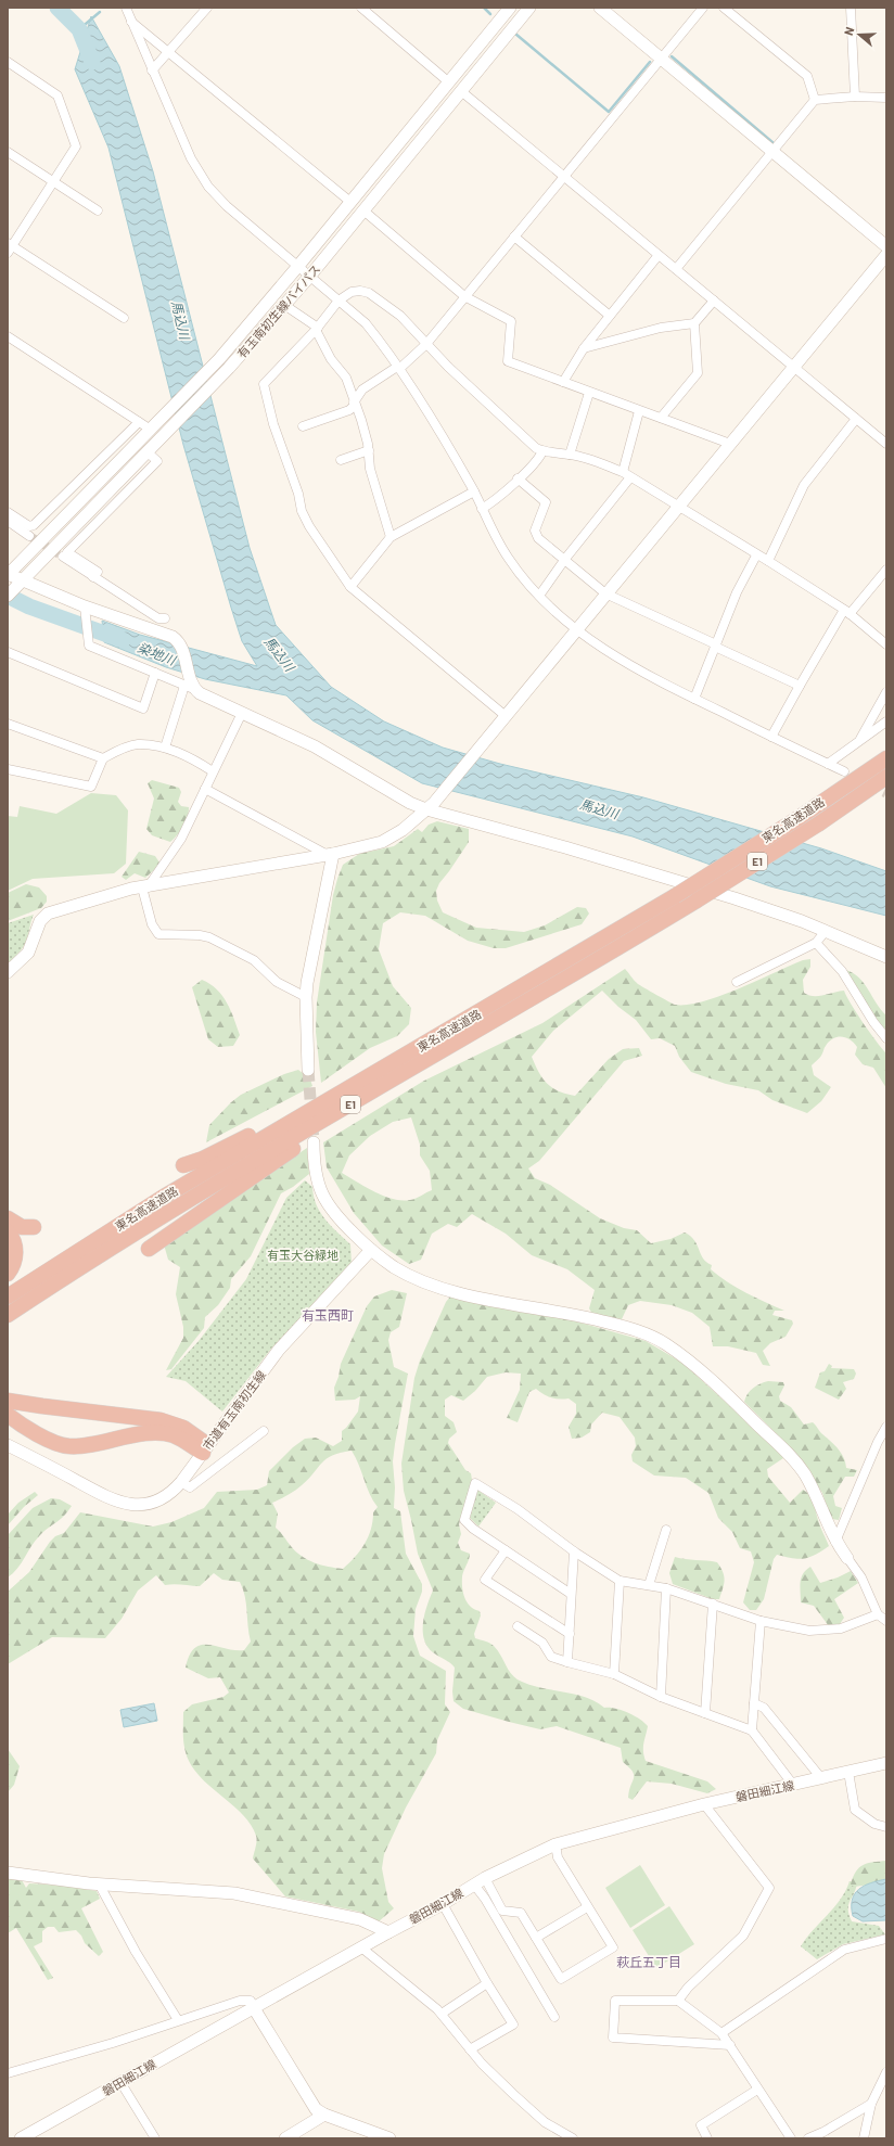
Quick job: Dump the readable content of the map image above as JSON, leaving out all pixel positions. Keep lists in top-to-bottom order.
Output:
{
  "streets": {
    "highway": ["東名高速道路", "E1"],
    "street": ["有玉南初生線バイパス", "市道有玉南初生線", "磐田細江線"]
  },
  "districts": ["有玉西町", "萩丘五丁目"],
  "water": ["馬込川", "染地川"],
  "parks": ["有玉大谷緑地"],
  "north": "left"
}
